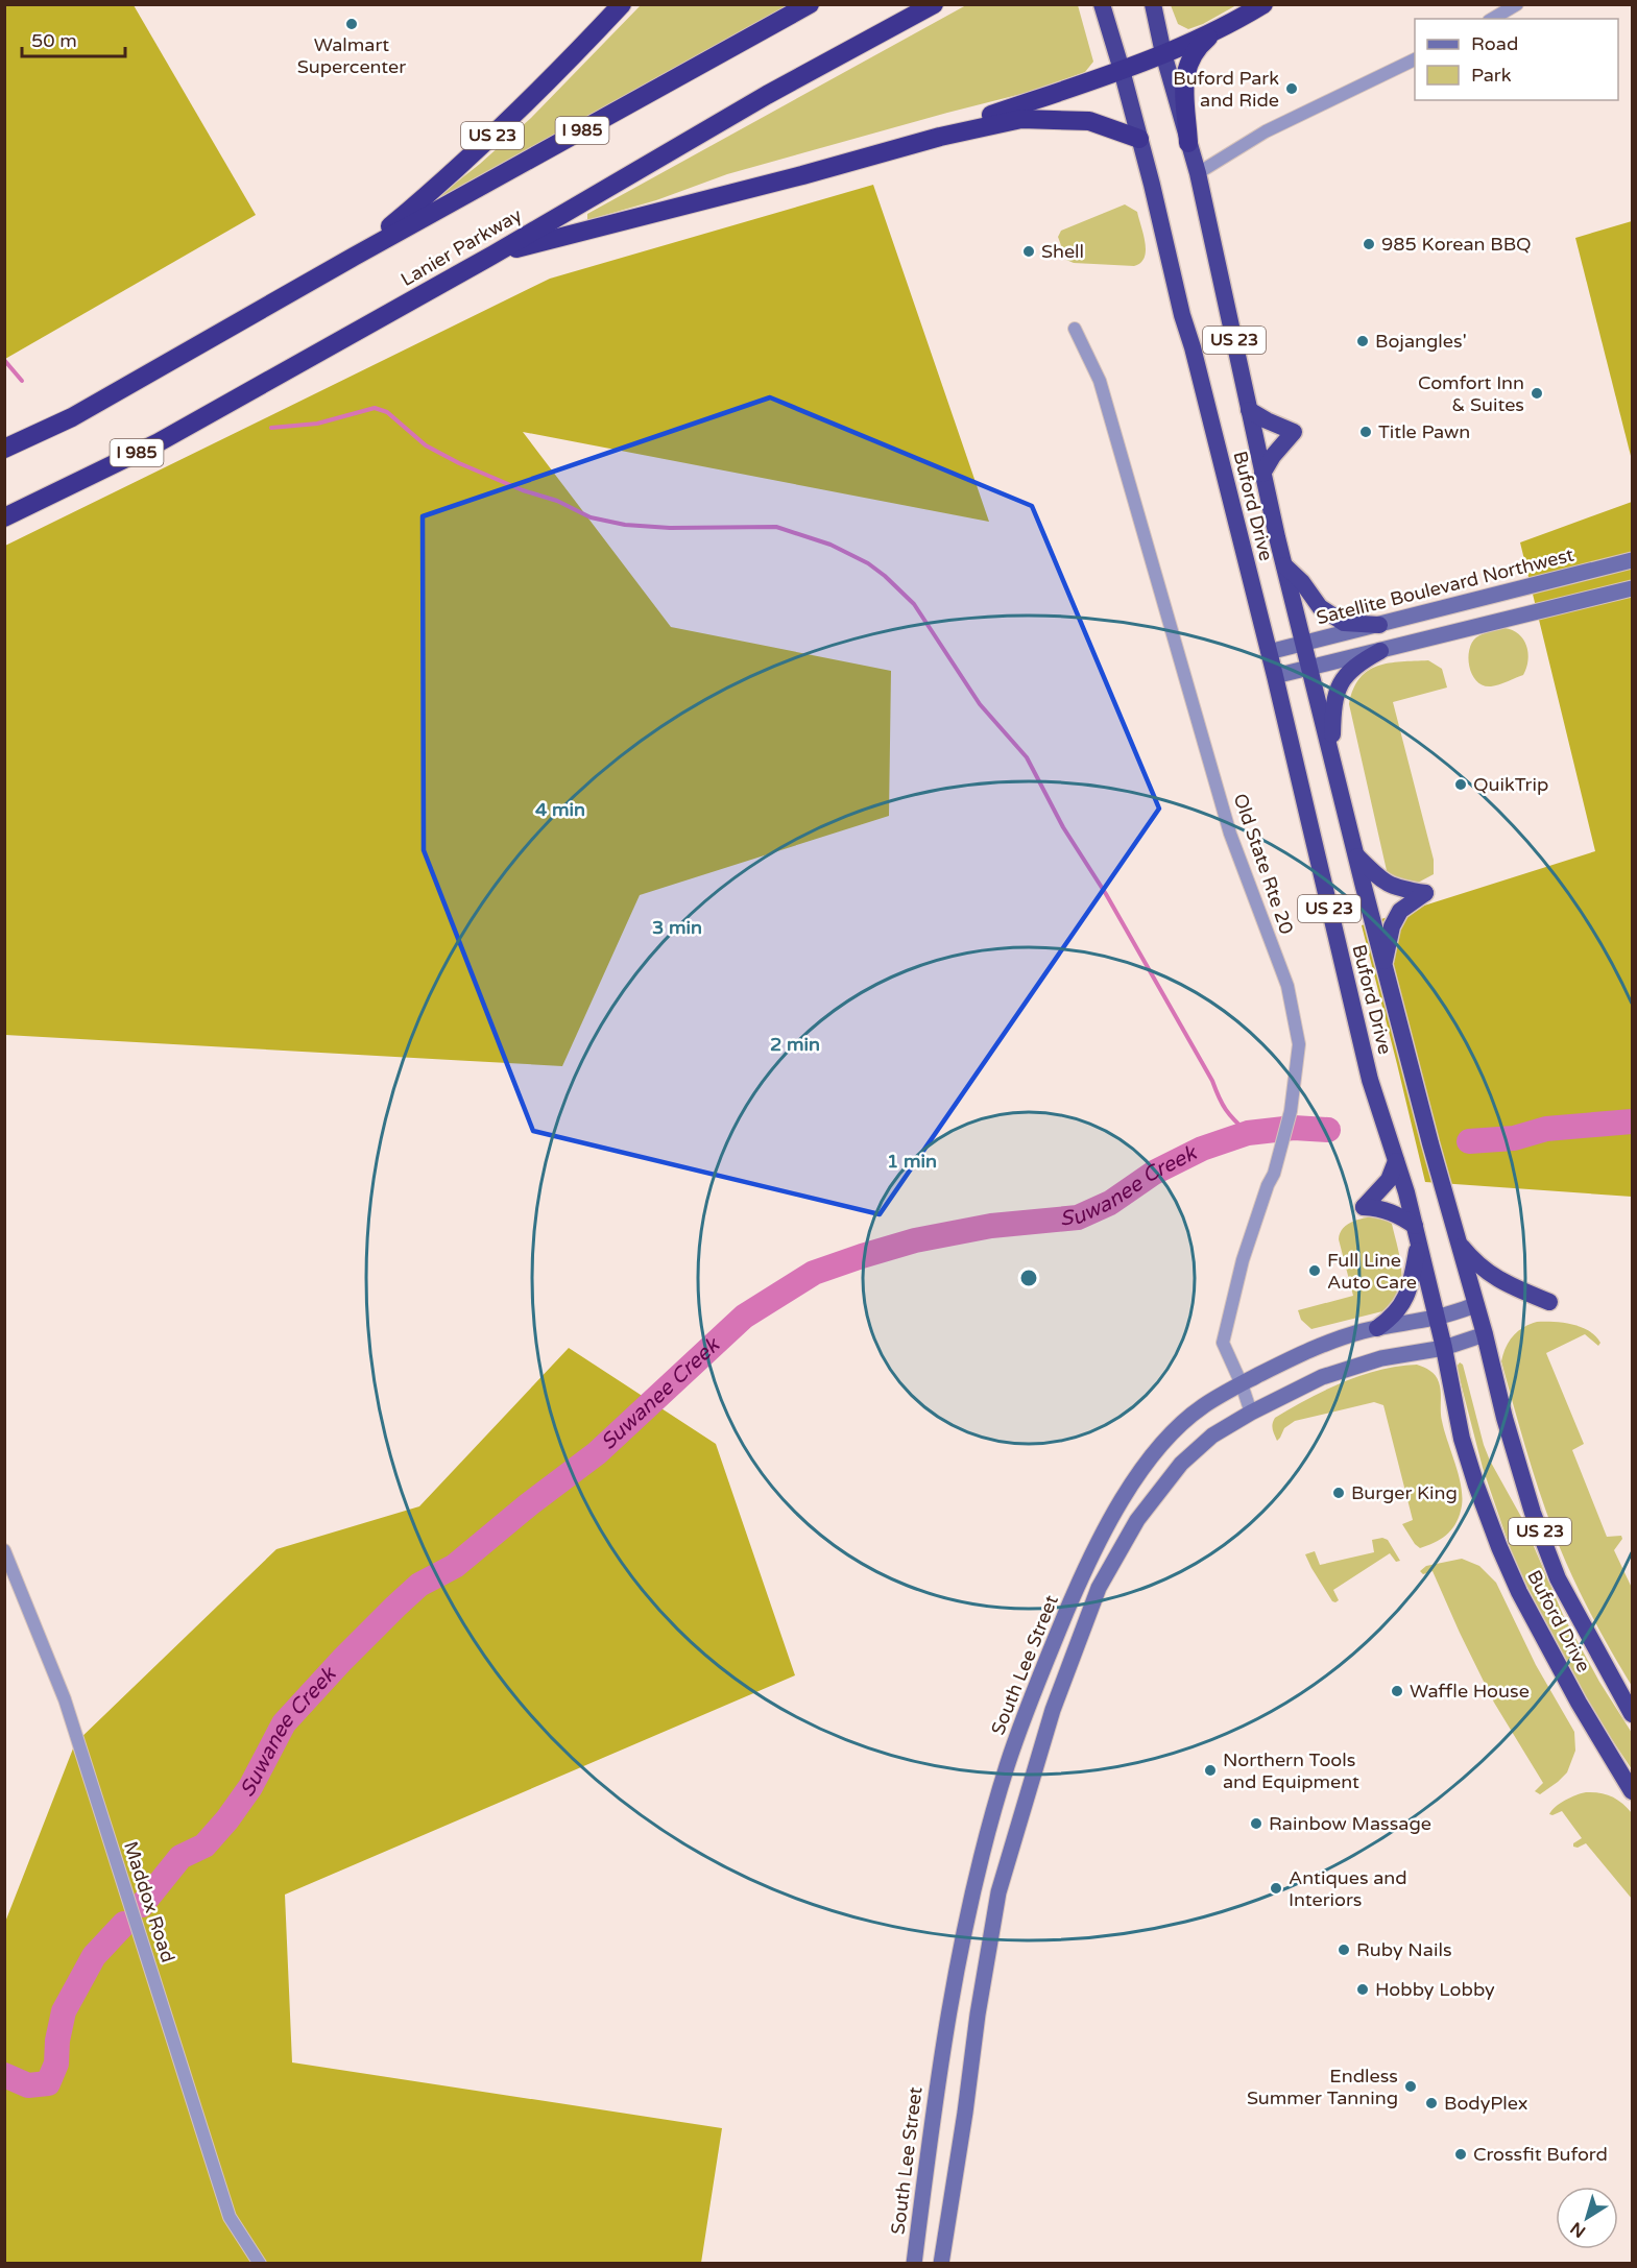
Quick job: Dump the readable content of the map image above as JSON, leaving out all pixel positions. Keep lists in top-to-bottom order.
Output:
{
  "streets": {
    "highway": [
      "I 985",
      "US 23",
      "Lanier Parkway",
      "Buford Drive"
    ],
    "main road": ["Satellite Boulevard Northwest", "South Lee Street"],
    "street": ["Old State Rte 20", "Maddox Road"]
  },
  "crossings": [
    ["I 985", "US 23"],
    ["Buford Drive", "Satellite Boulevard Northwest"],
    ["Buford Drive", "South Lee Street"],
    ["Old State Rte 20", "South Lee Street"]
  ],
  "water": ["Suwanee Creek"],
  "places": [
    "Walmart Supercenter",
    "Buford Park and Ride",
    "985 Korean BBQ",
    "Shell",
    "Bojangles'",
    "Comfort Inn & Suites",
    "Title Pawn",
    "QuikTrip",
    "Full Line Auto Care",
    "Burger King",
    "Waffle House",
    "Northern Tools and Equipment",
    "Rainbow Massage",
    "Antiques and Interiors",
    "Ruby Nails",
    "Hobby Lobby",
    "Endless Summer Tanning",
    "BodyPlex",
    "Crossfit Buford"
  ],
  "legend": ["Road", "Park"],
  "scale_bar": "50 m",
  "north": "bottom left",
  "rings": [
    "4 min",
    "3 min",
    "2 min",
    "1 min"
  ]
}
